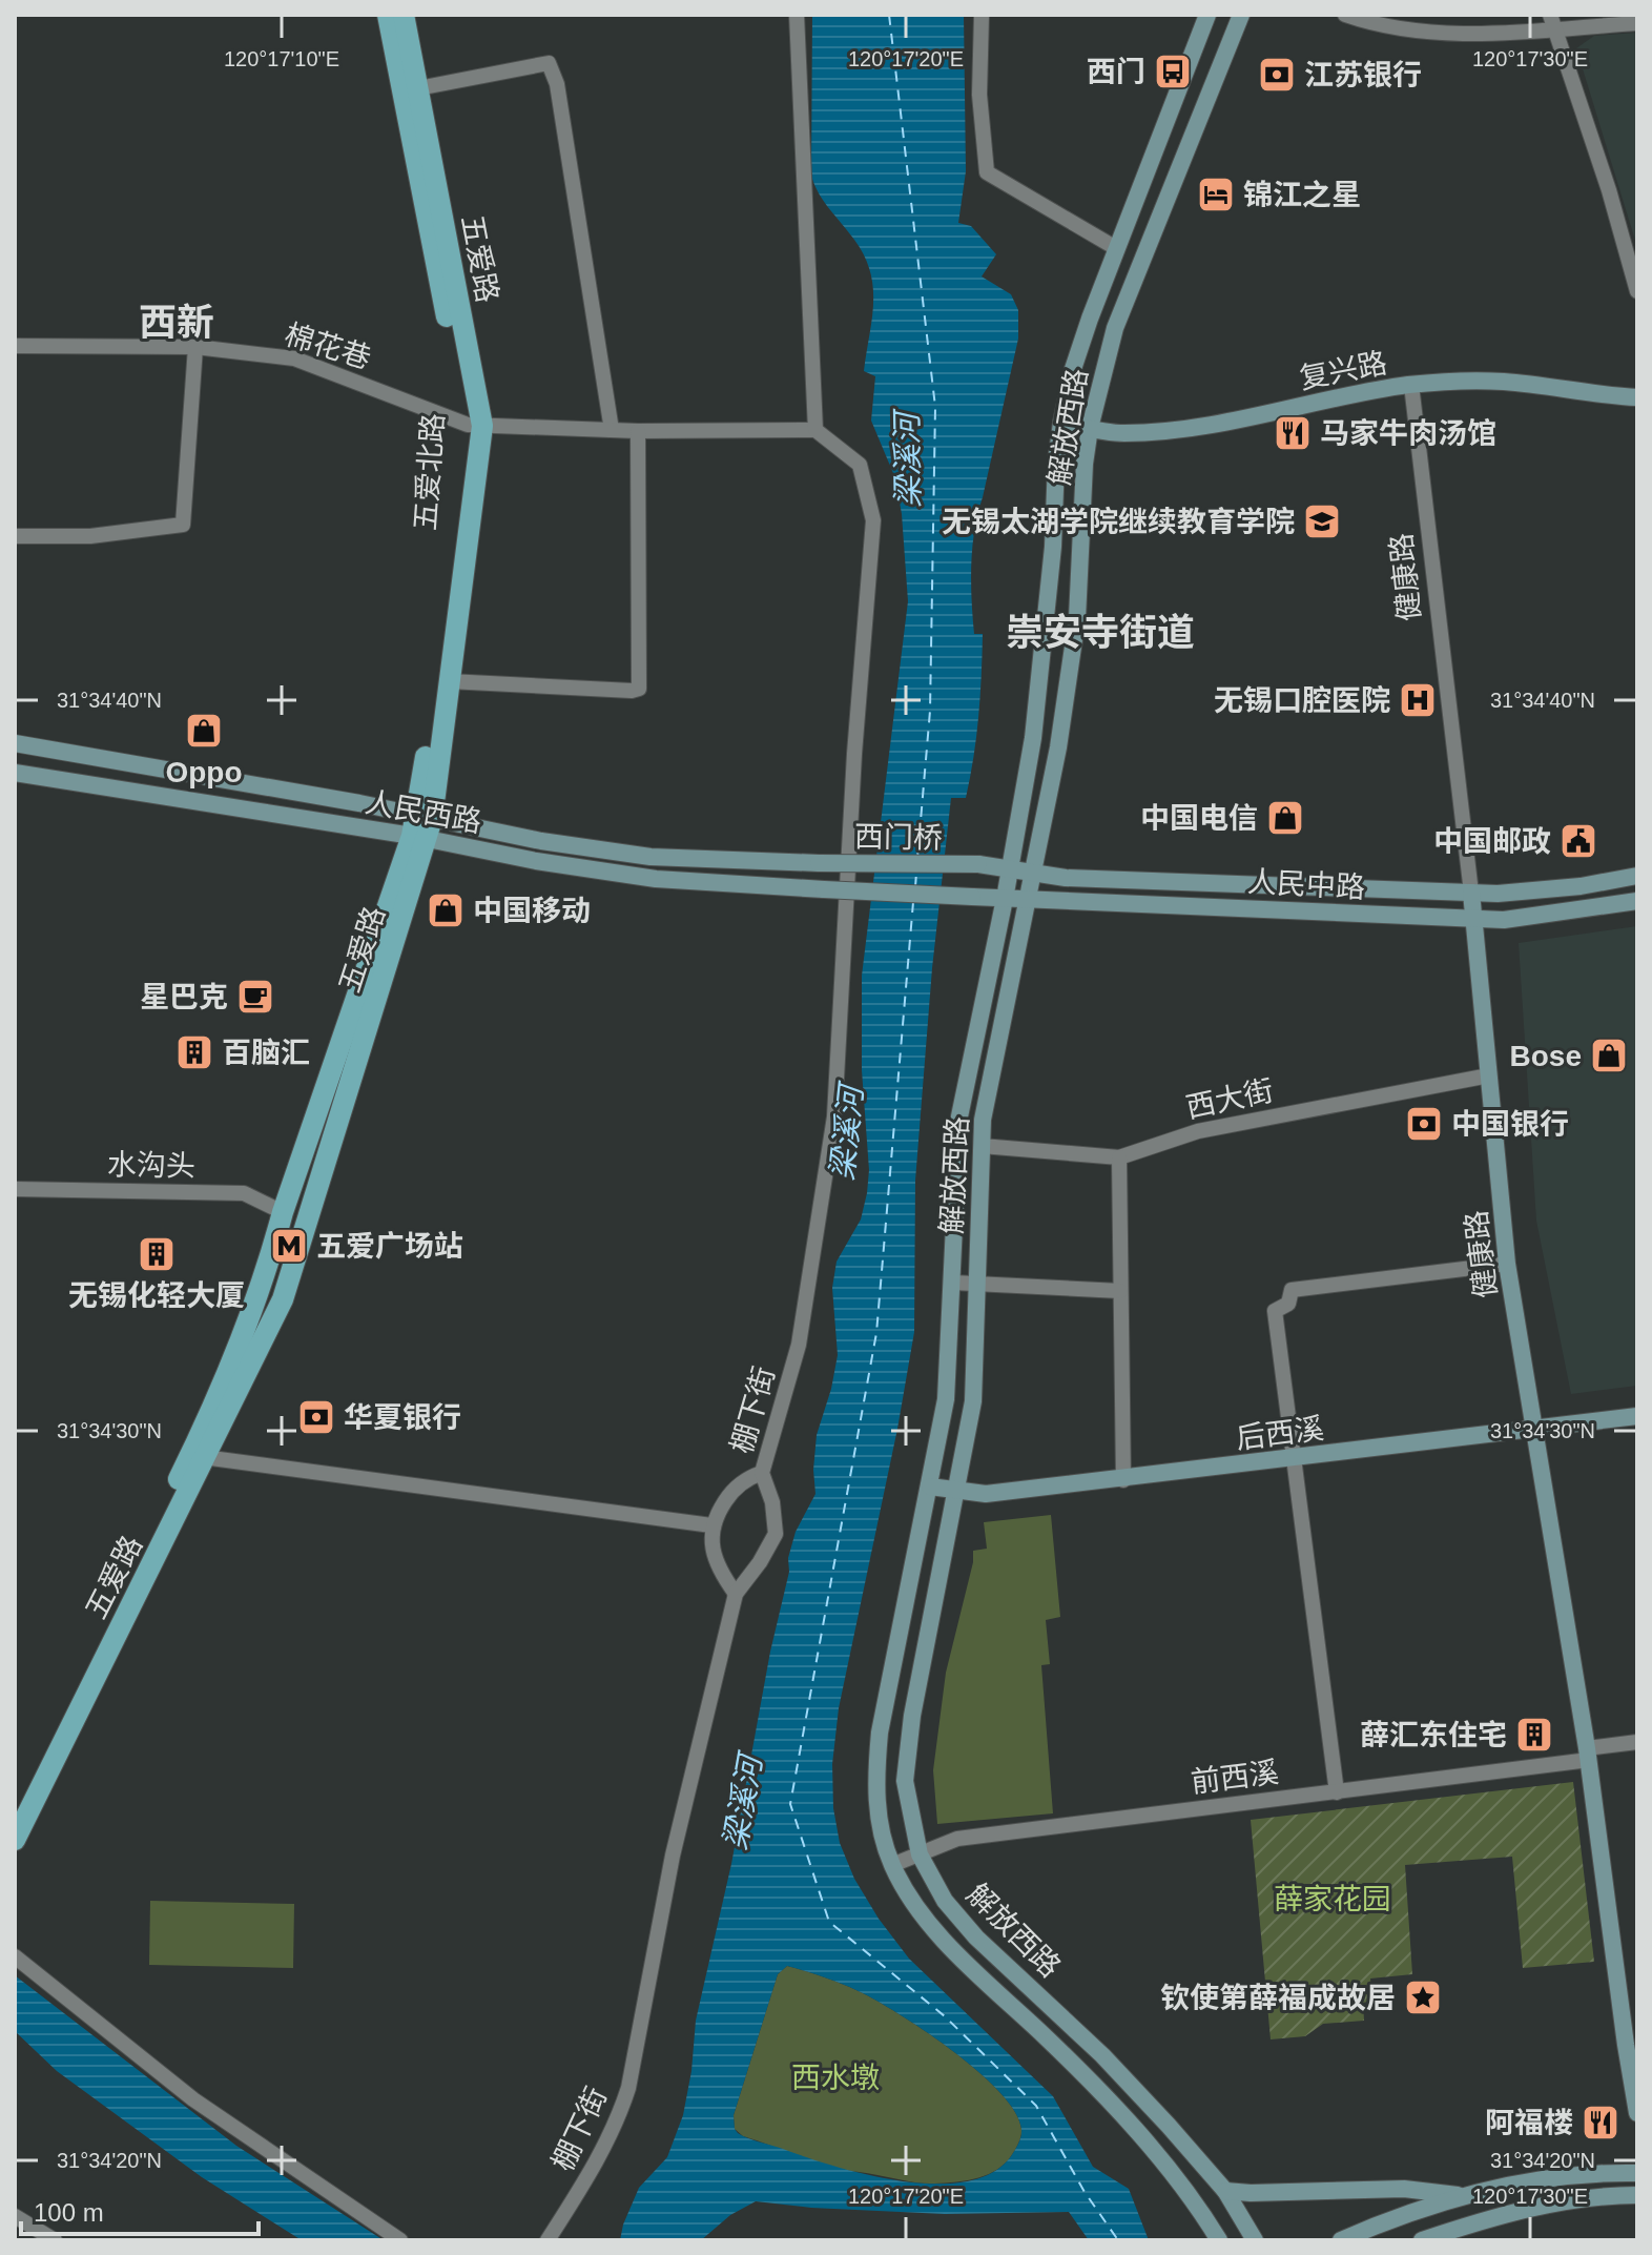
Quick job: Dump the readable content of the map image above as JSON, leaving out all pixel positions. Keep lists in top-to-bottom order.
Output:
{
  "streets": {
    "main road": [
      "五爱路",
      "复兴路",
      "解放西路",
      "五爱北路",
      "健康路",
      "人民西路",
      "西门桥",
      "人民中路",
      "后西溪"
    ],
    "street": [
      "棉花巷",
      "西大街",
      "水沟头",
      "棚下街",
      "前西溪"
    ]
  },
  "crossings": [
    ["五爱路", "棉花巷"],
    ["五爱路", "五爱北路"],
    ["五爱路", "人民西路"],
    ["五爱路", "水沟头"],
    ["棉花巷", "五爱北路"],
    ["棉花巷", "棚下街"],
    ["复兴路", "解放西路"],
    ["复兴路", "健康路"],
    ["解放西路", "人民中路"],
    ["解放西路", "西大街"],
    ["解放西路", "后西溪"],
    ["解放西路", "前西溪"],
    ["五爱北路", "人民西路"],
    ["健康路", "人民中路"],
    ["健康路", "西大街"],
    ["健康路", "后西溪"],
    ["健康路", "前西溪"],
    ["人民西路", "西门桥"],
    ["西门桥", "人民中路"]
  ],
  "districts": ["西新", "崇安寺街道"],
  "water": ["梁溪河"],
  "parks": ["薛家花园", "西水墩"],
  "places": {
    "bus stop": ["西门"],
    "bank": ["江苏银行", "中国银行", "华夏银行"],
    "hotel": ["锦江之星"],
    "restaurant": ["马家牛肉汤馆", "阿福楼"],
    "school or university": ["无锡太湖学院继续教育学院"],
    "hospital": ["无锡口腔医院"],
    "shop": [
      "Oppo",
      "中国电信",
      "中国移动",
      "Bose"
    ],
    "public building": ["中国邮政"],
    "cafe": ["星巴克"],
    "building": ["百脑汇", "无锡化轻大厦", "薛汇东住宅"],
    "metro station": ["五爱广场站"],
    "place": ["钦使第薛福成故居"]
  },
  "scale_bar": "100 m",
  "coordinates": [
    "120°17'10\"E",
    "120°17'20\"E",
    "120°17'30\"E",
    "31°34'40\"N",
    "31°34'30\"N",
    "31°34'20\"N"
  ]
}
